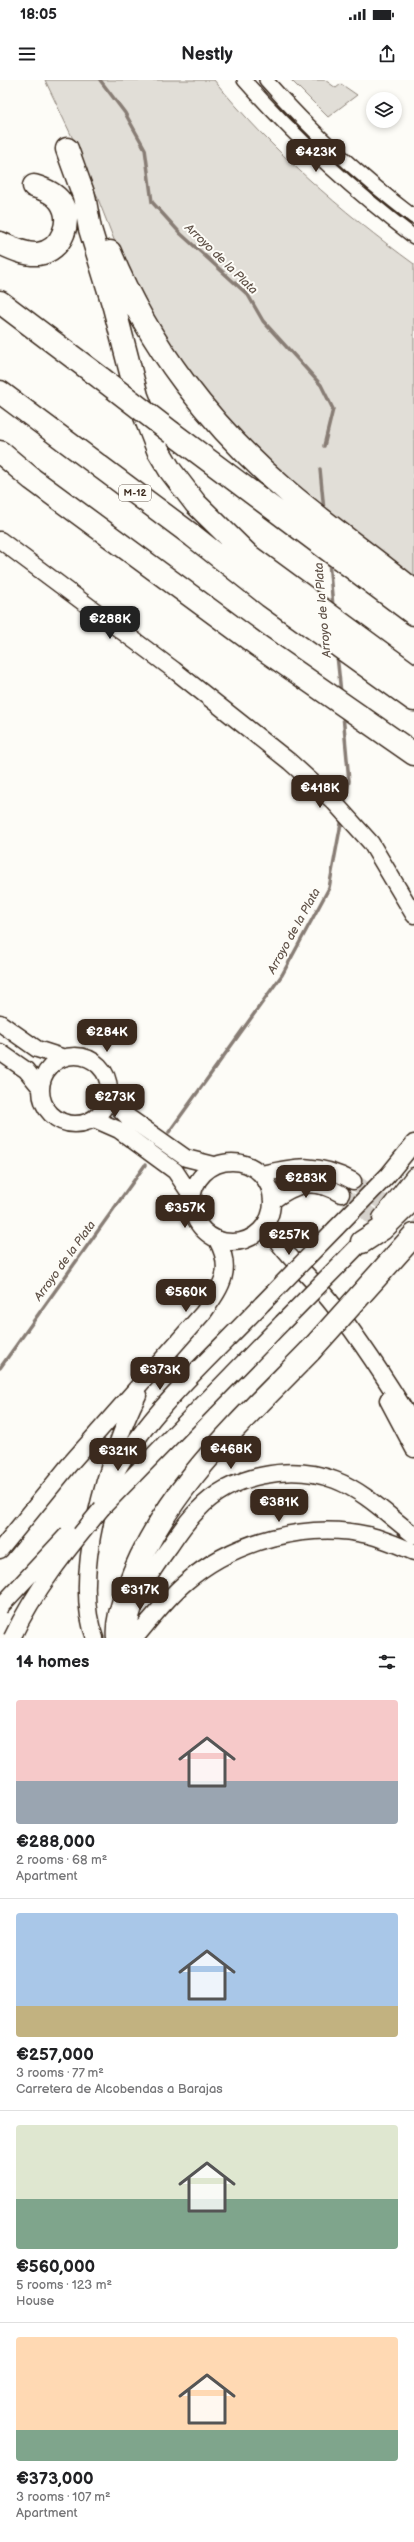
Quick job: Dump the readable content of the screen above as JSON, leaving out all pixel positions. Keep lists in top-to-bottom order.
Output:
{
  "streets": {
    "highway": ["M-12"]
  },
  "water": ["Arroyo de la Plata"],
  "page": {
    "status": "18:05",
    "header": "Nestly",
    "price": [
      "€423K",
      "€288K",
      "€418K",
      "€284K",
      "€273K",
      "€283K",
      "€357K",
      "€257K",
      "€560K",
      "€373K",
      "€468K",
      "€321K",
      "€381K",
      "€317K"
    ],
    "heading": "14 homes",
    "list": [
      {
        "name": "€288,000",
        "note": "2 rooms · 68 m² · Apartment"
      },
      {
        "name": "€257,000",
        "note": "3 rooms · 77 m² · Carretera de Alcobendas a Barajas"
      },
      {
        "name": "€560,000",
        "note": "5 rooms · 123 m² · House"
      },
      {
        "name": "€373,000",
        "note": "3 rooms · 107 m² · Apartment"
      }
    ]
  }
}
